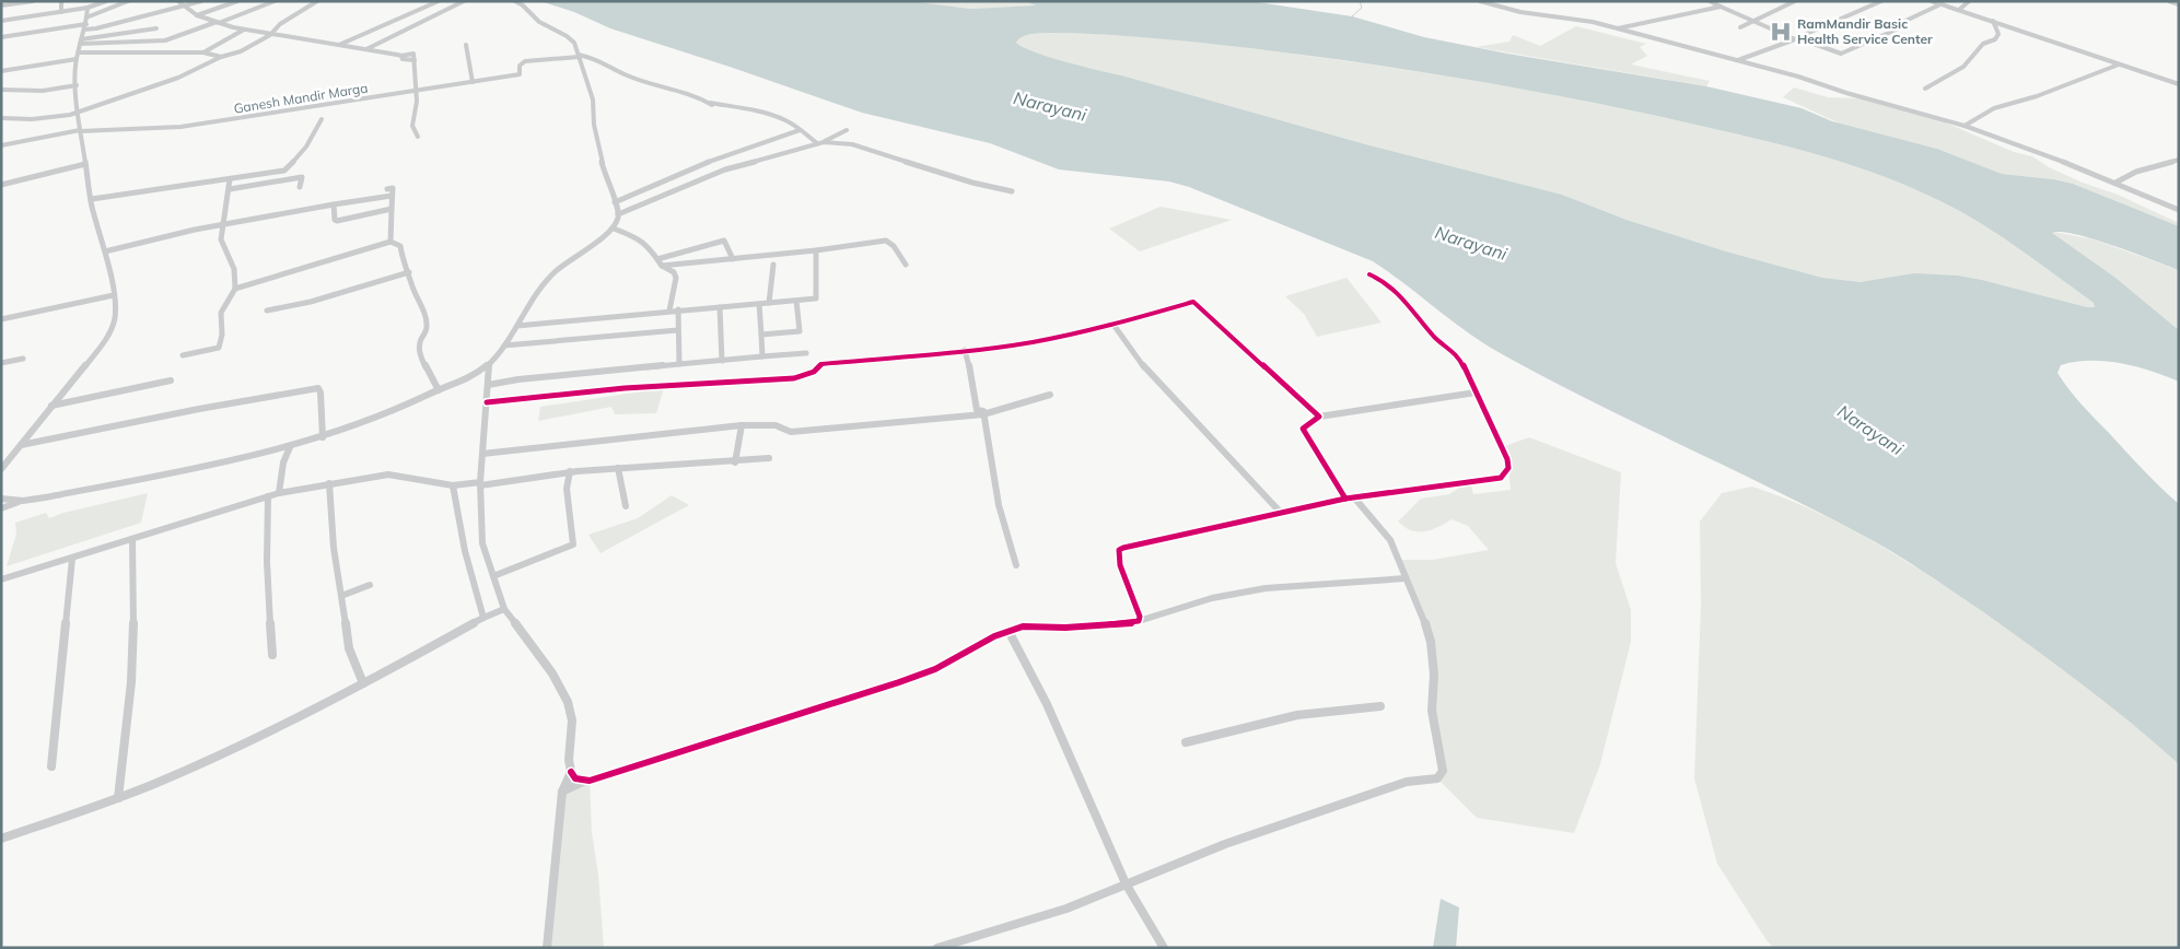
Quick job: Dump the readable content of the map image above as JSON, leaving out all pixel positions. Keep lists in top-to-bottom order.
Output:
{
  "streets": {
    "street": ["Ganesh Mandir Marga"]
  },
  "water": ["Narayani"],
  "places": {
    "hospital": ["RamMandir Basic Health Service Center"]
  }
}
